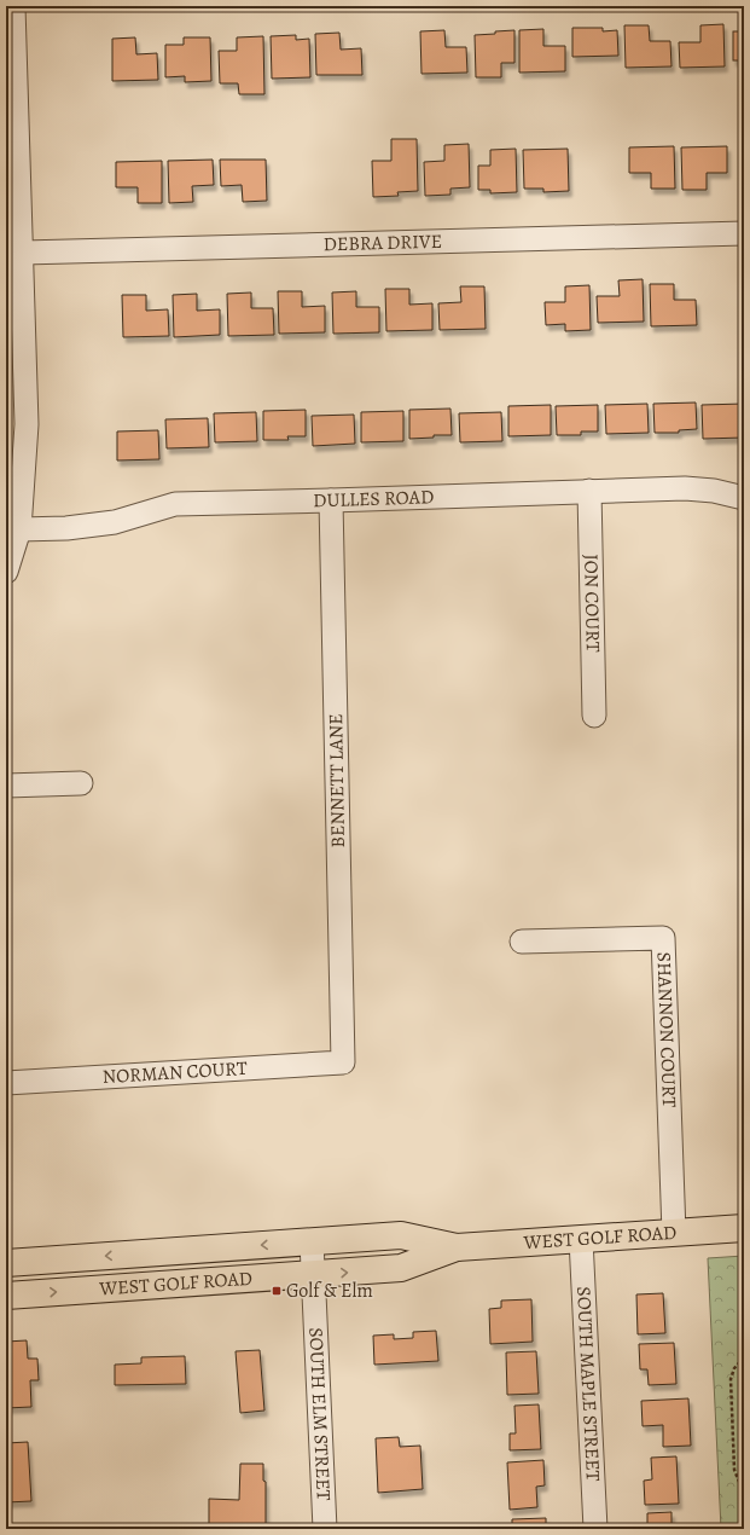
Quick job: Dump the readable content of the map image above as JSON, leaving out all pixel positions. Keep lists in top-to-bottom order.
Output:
{
  "streets": {
    "main road": ["WEST GOLF ROAD"],
    "street": [
      "DEBRA DRIVE",
      "DULLES ROAD",
      "JON COURT",
      "BENNETT LANE",
      "SHANNON COURT",
      "NORMAN COURT",
      "SOUTH MAPLE STREET",
      "SOUTH ELM STREET"
    ]
  },
  "crossings": [
    ["DULLES ROAD", "JON COURT"],
    ["DULLES ROAD", "BENNETT LANE"],
    ["BENNETT LANE", "NORMAN COURT"],
    ["SHANNON COURT", "WEST GOLF ROAD"],
    ["WEST GOLF ROAD", "SOUTH MAPLE STREET"],
    ["WEST GOLF ROAD", "SOUTH ELM STREET"]
  ],
  "places": {
    "transit": ["Golf & Elm"]
  }
}
